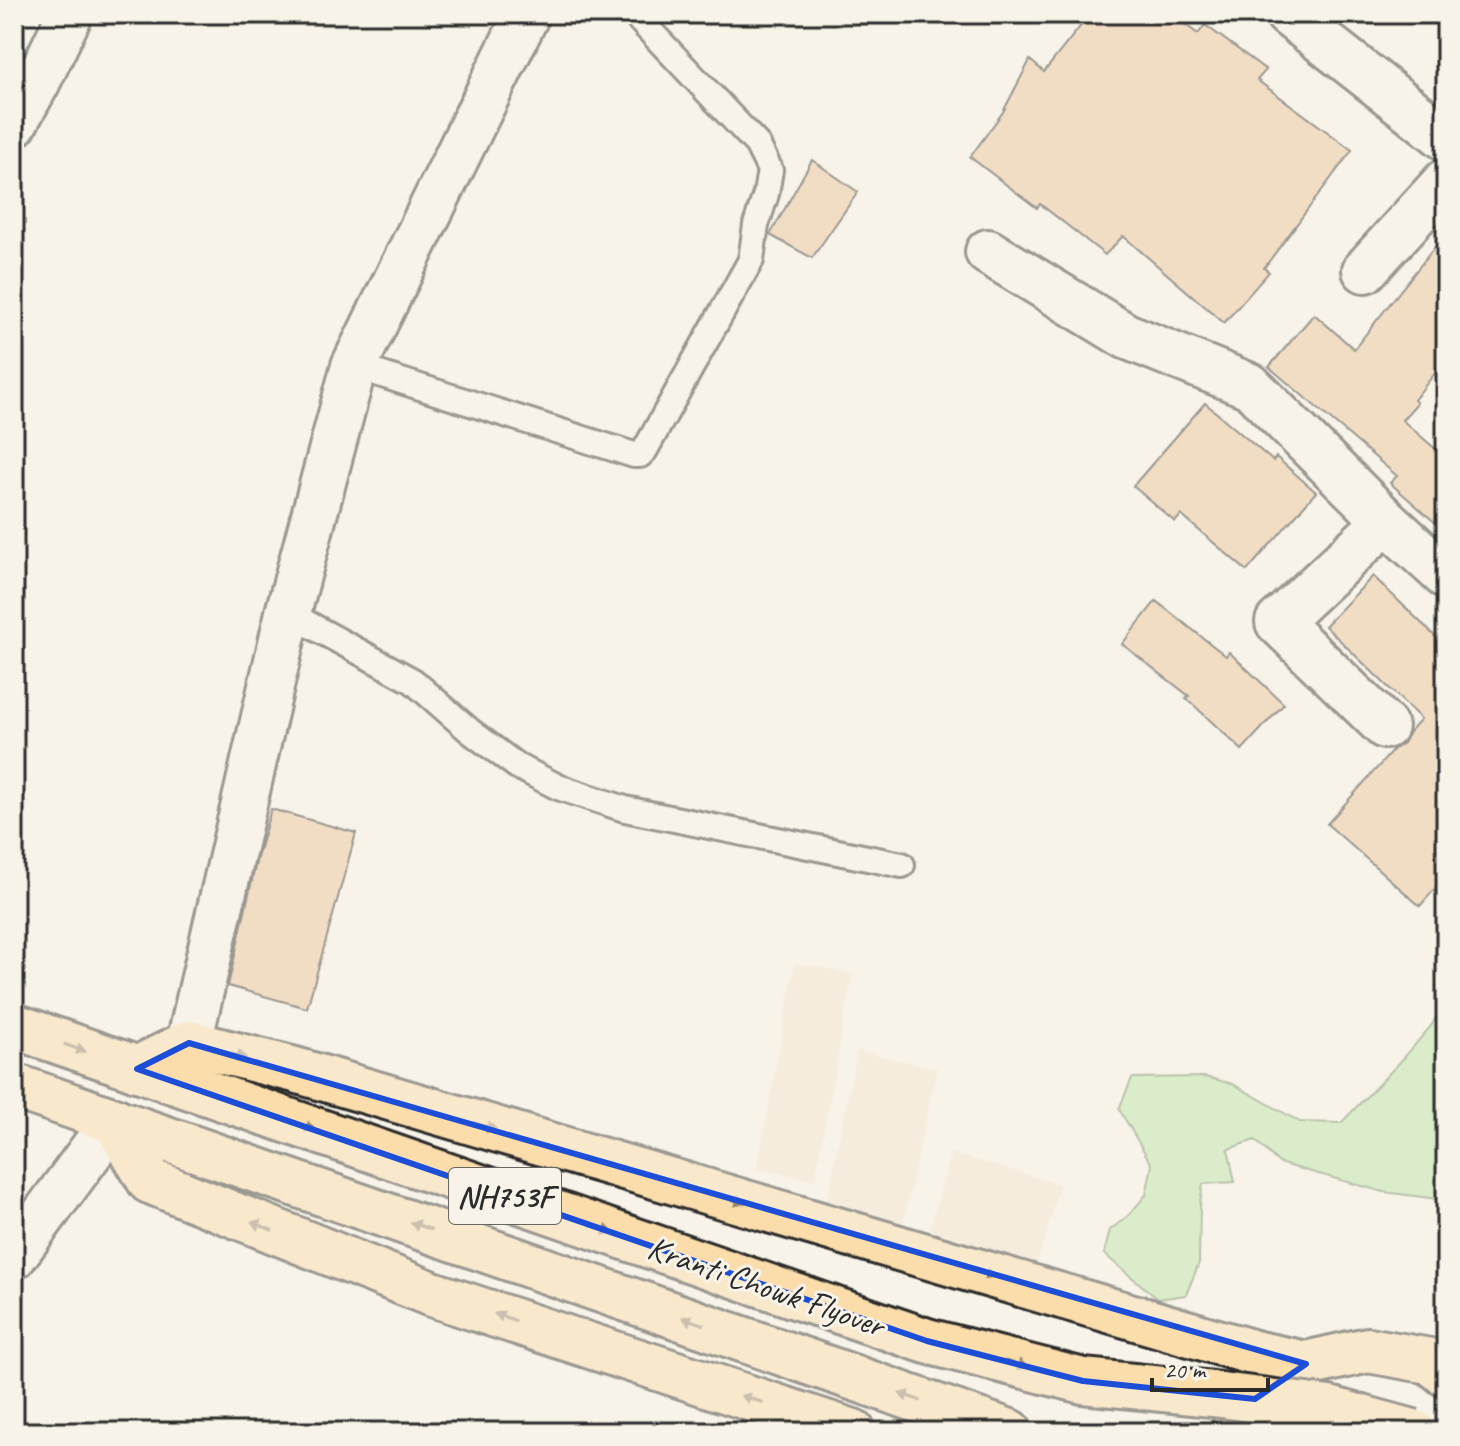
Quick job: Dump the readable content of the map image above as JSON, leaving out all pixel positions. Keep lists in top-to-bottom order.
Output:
{
  "streets": {
    "main road": ["NH753F", "Kranti Chowk Flyover"]
  },
  "crossings": [
    ["NH753F", "Kranti Chowk Flyover"]
  ],
  "scale_bar": "20 m"
}
